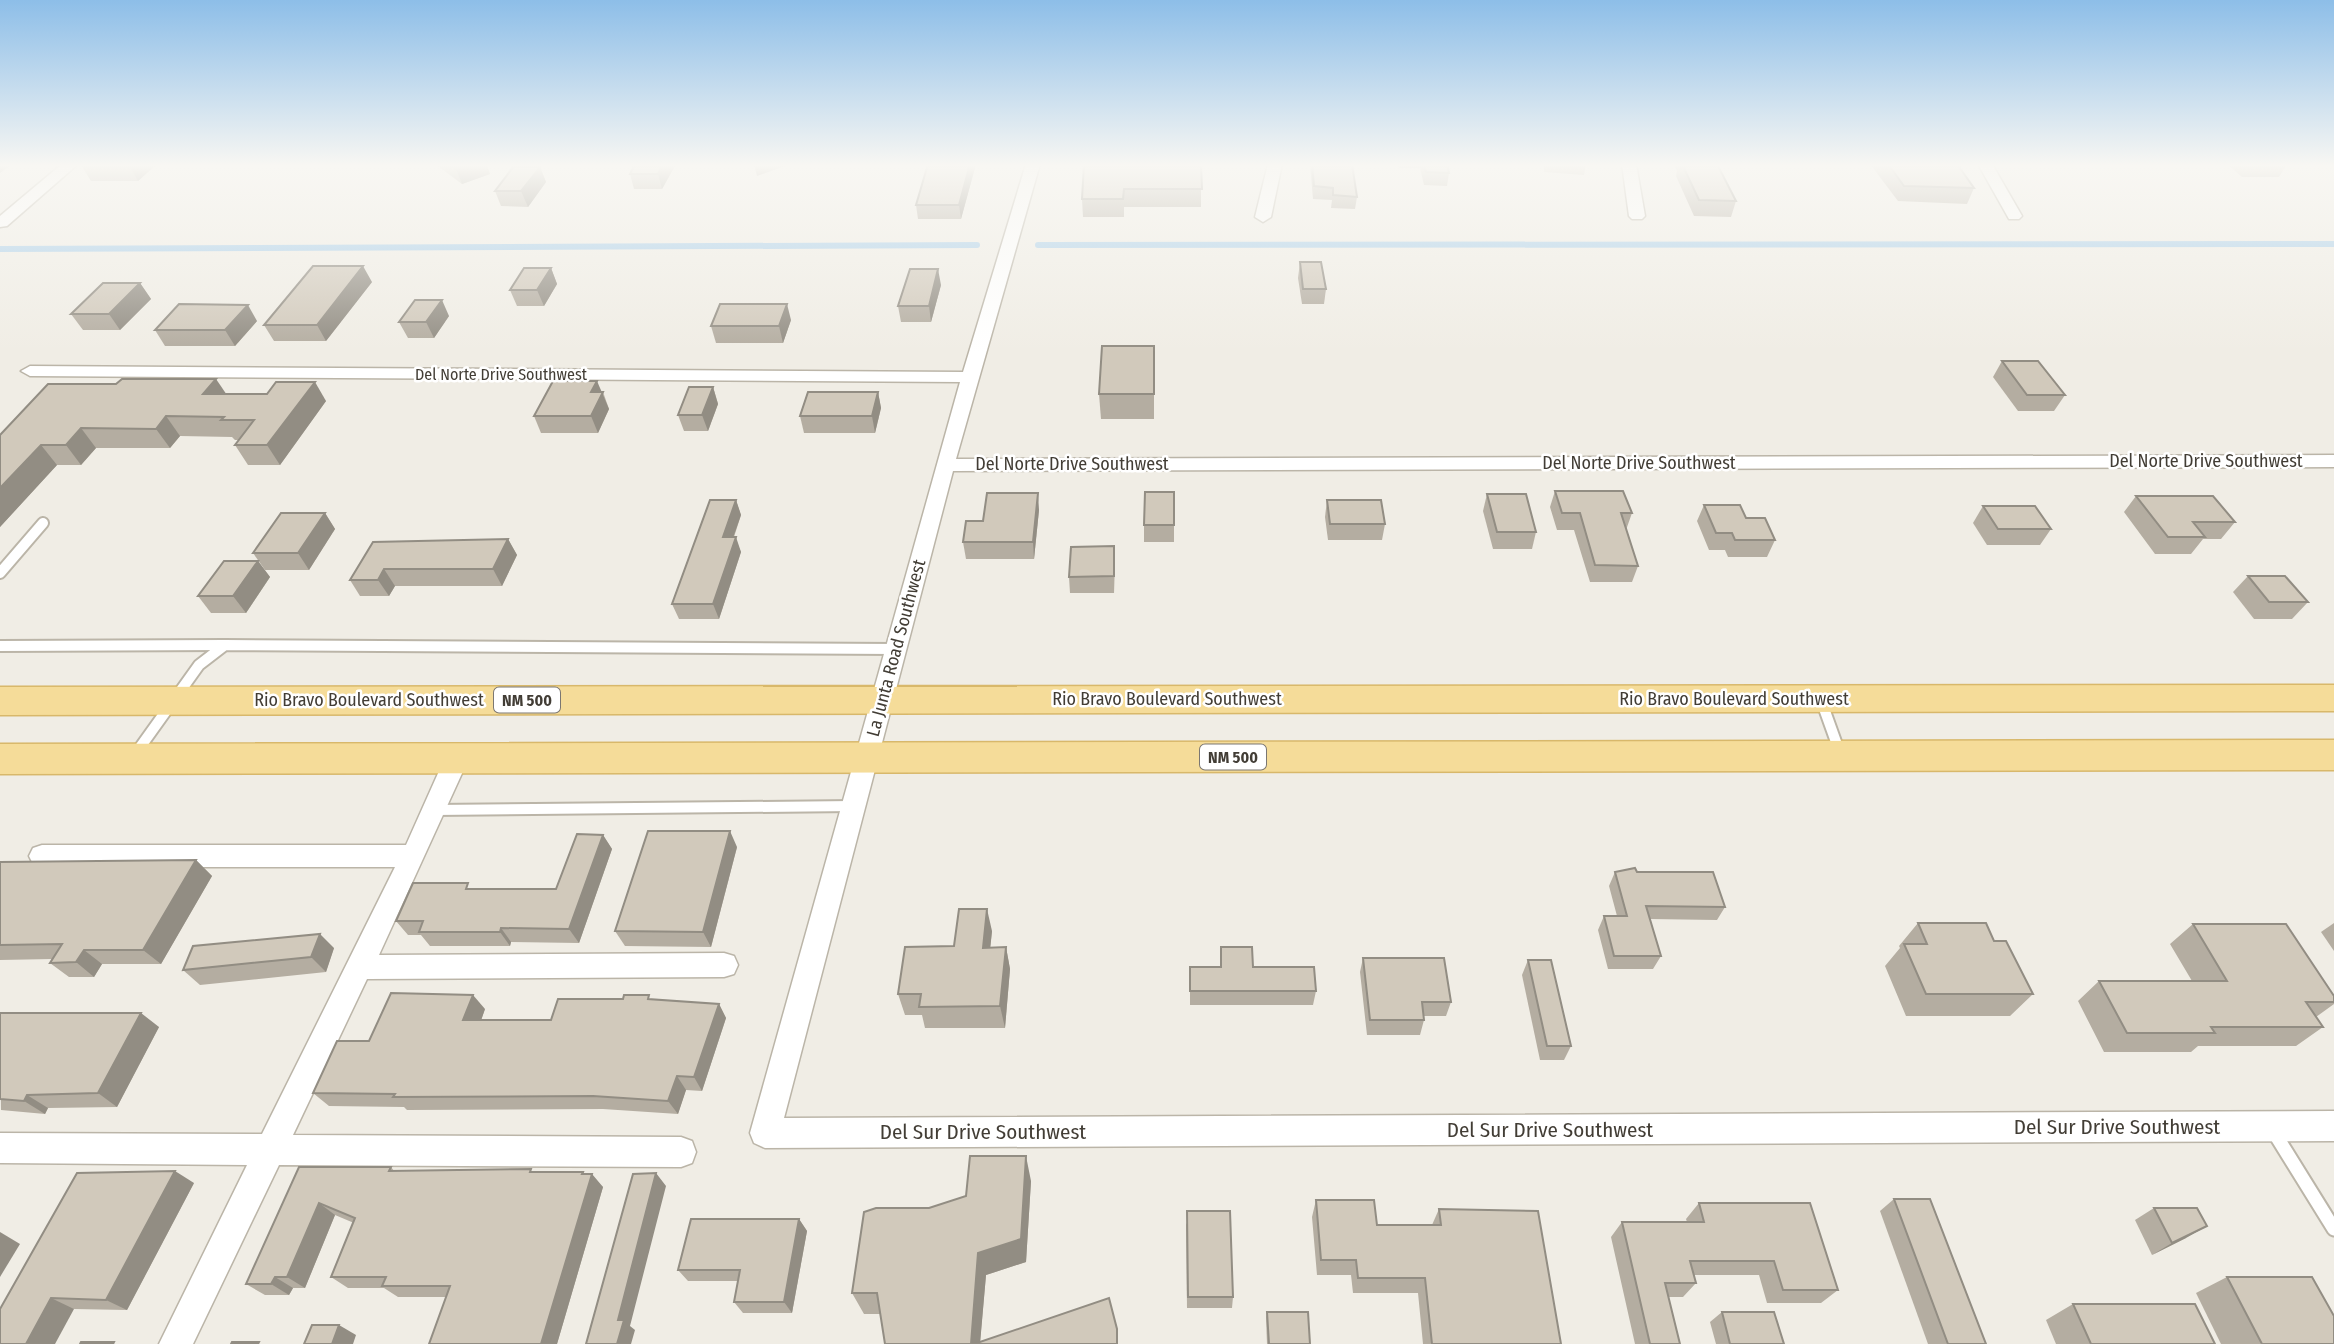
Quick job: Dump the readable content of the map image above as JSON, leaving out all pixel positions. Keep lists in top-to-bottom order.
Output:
{
  "streets": {
    "main road": ["Rio Bravo Boulevard Southwest", "NM 500"],
    "street": ["Del Norte Drive Southwest", "La Junta Road Southwest", "Del Sur Drive Southwest"]
  },
  "crossings": [
    ["Del Norte Drive Southwest", "La Junta Road Southwest"],
    ["La Junta Road Southwest", "Rio Bravo Boulevard Southwest"],
    ["La Junta Road Southwest", "NM 500"],
    ["La Junta Road Southwest", "Del Sur Drive Southwest"]
  ]
}
